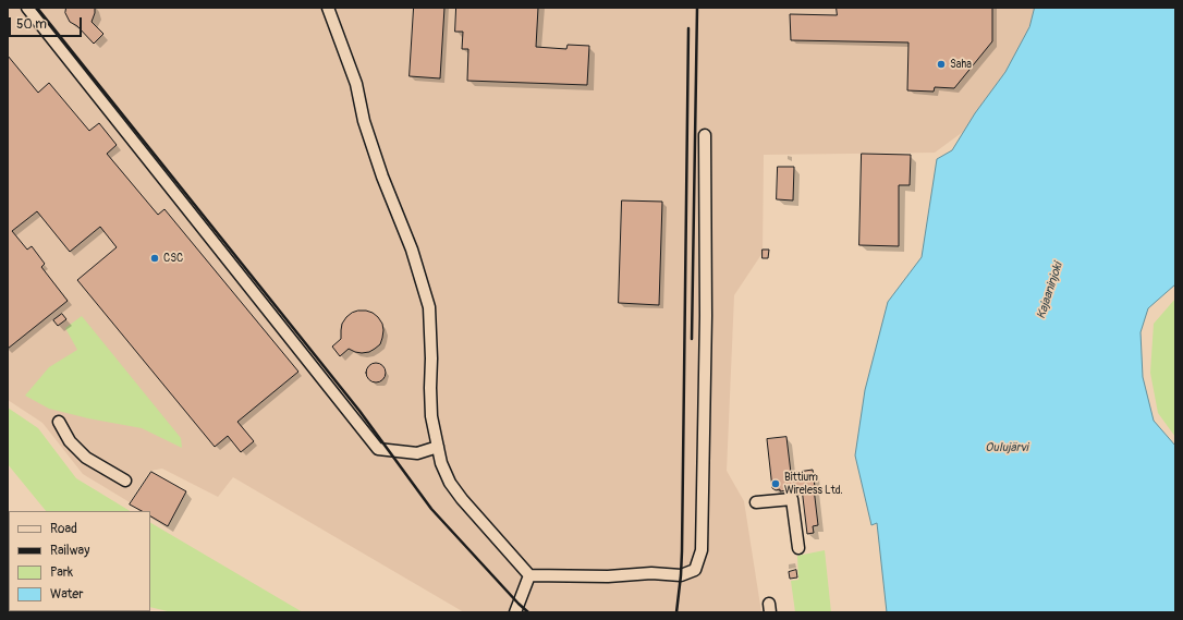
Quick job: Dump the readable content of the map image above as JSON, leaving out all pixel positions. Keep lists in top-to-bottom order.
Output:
{
  "water": ["Kajaaninjoki", "Oulujärvi"],
  "places": ["Saha", "CSC", "Bittium Wireless Ltd."],
  "legend": [
    "Road",
    "Railway",
    "Park",
    "Water"
  ],
  "scale_bar": "50 m"
}
